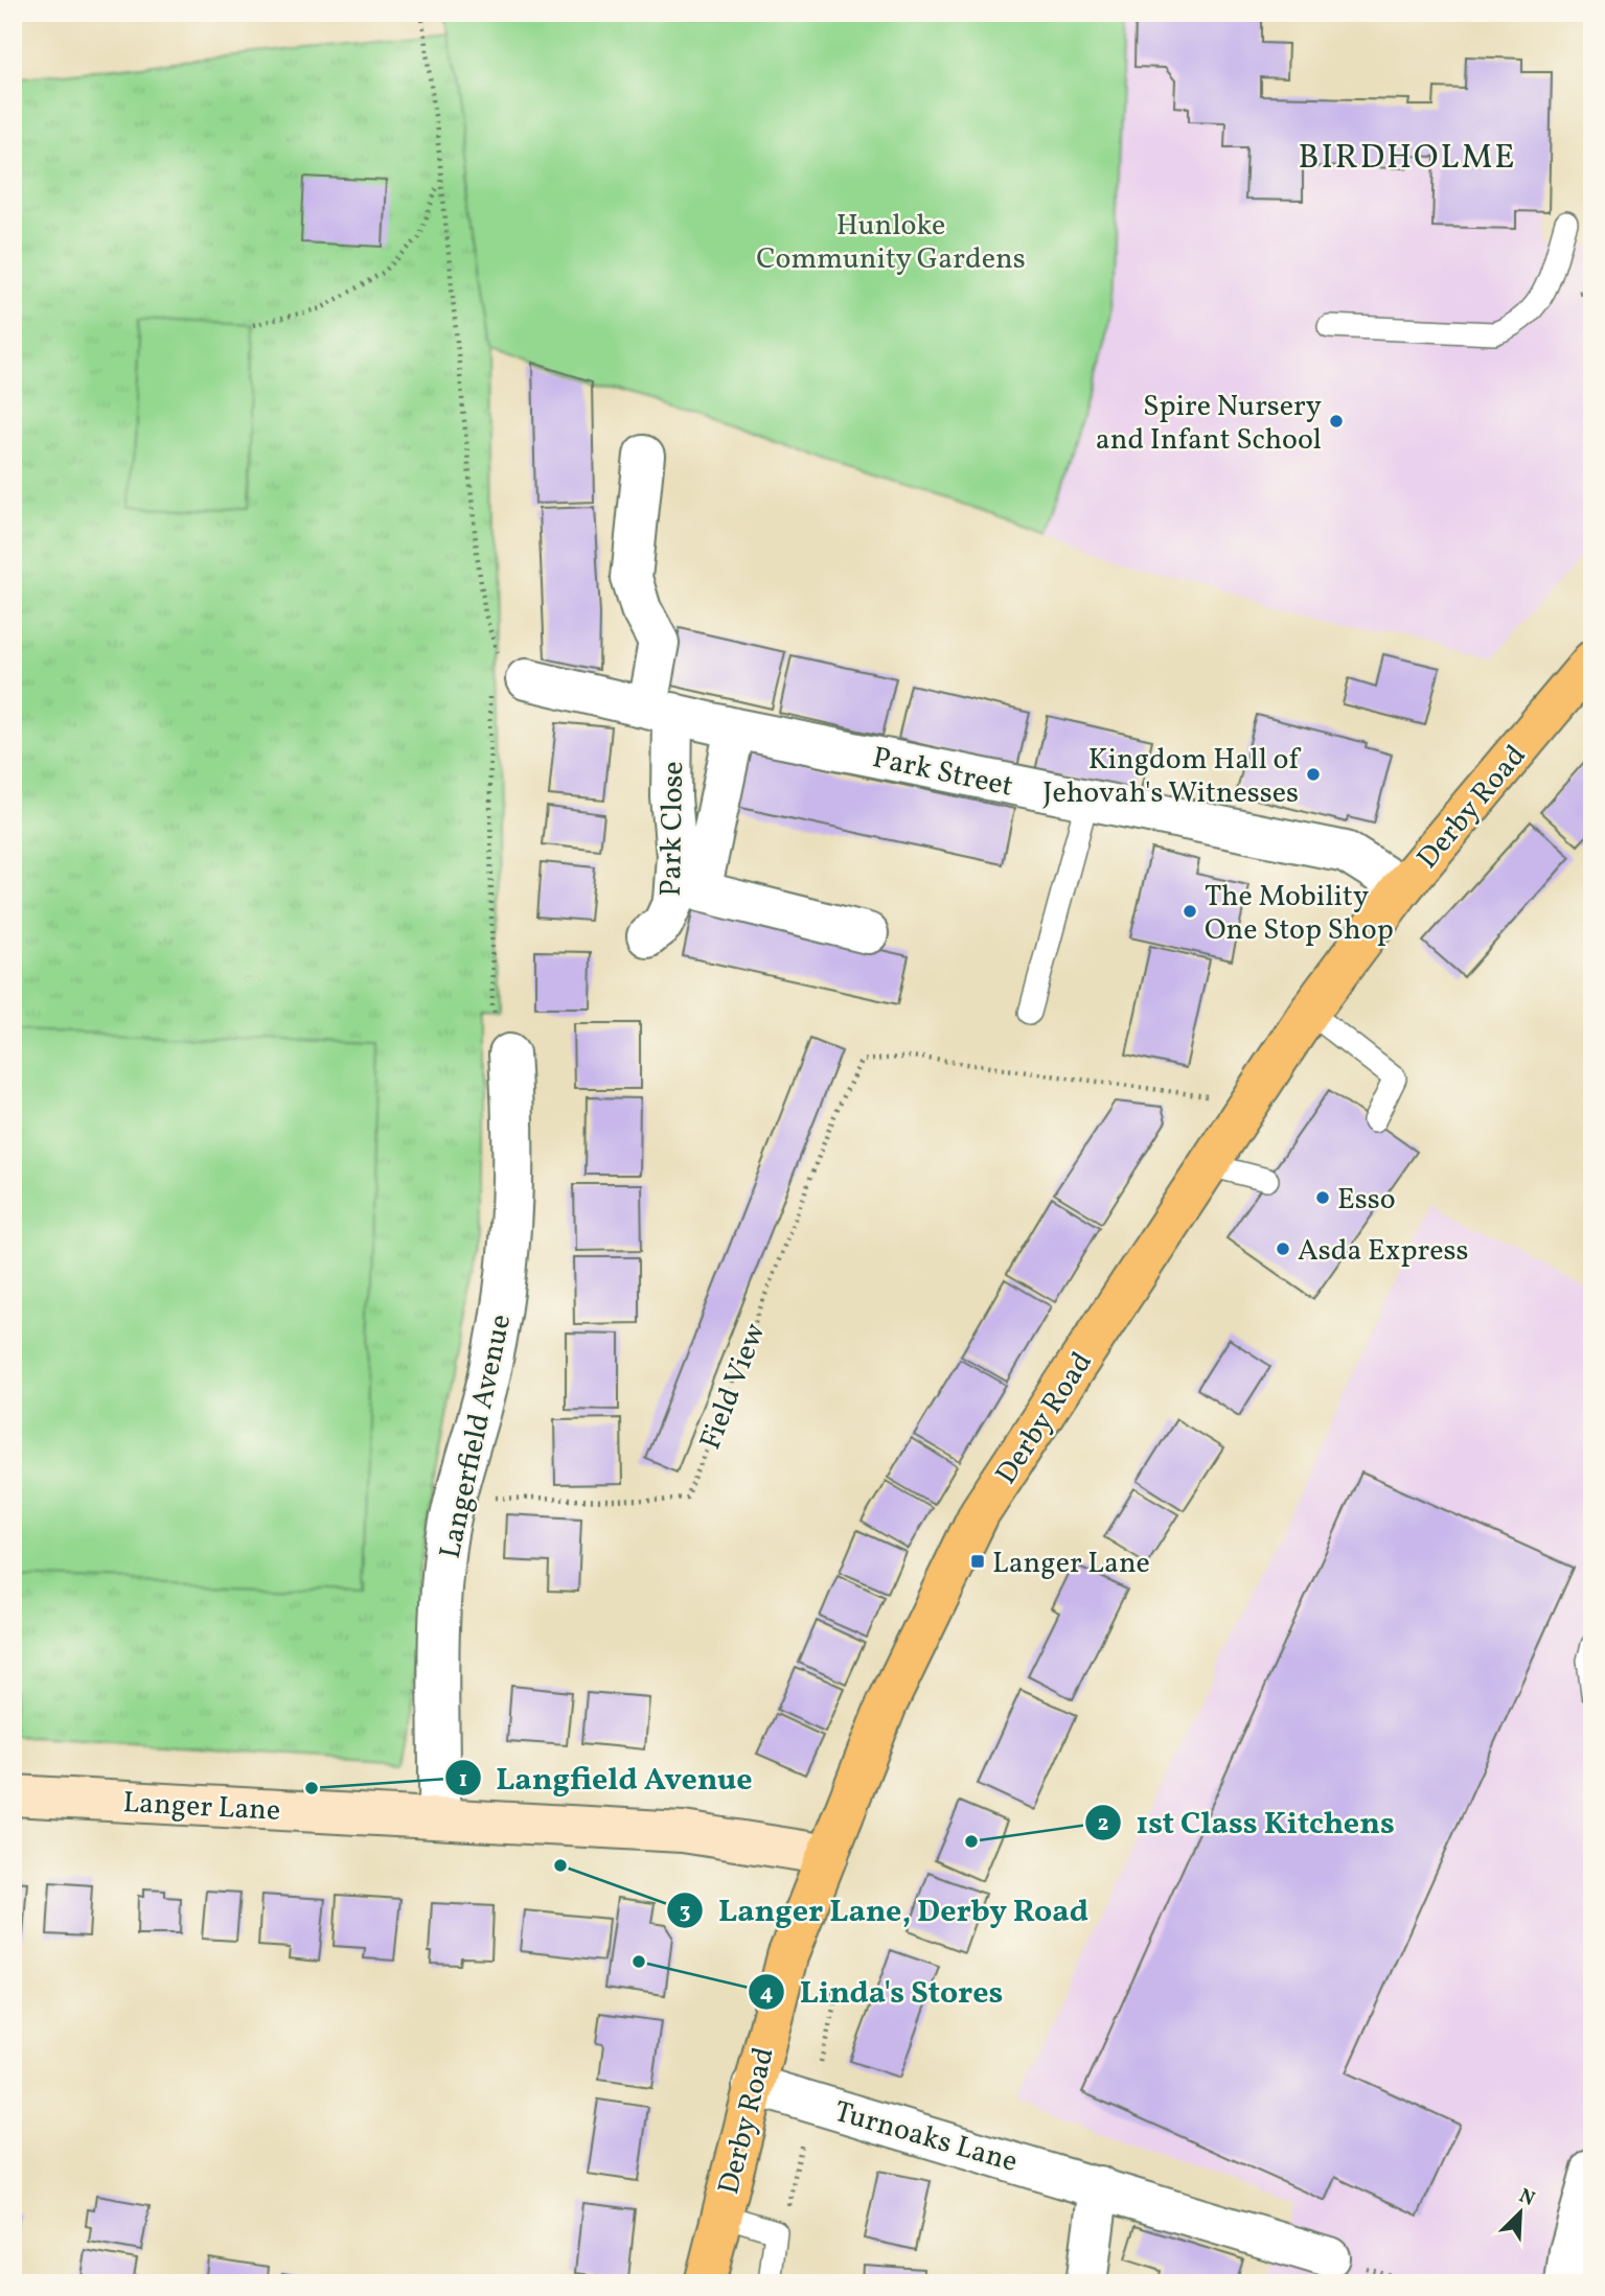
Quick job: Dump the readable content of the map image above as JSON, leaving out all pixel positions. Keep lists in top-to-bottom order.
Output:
{
  "streets": {
    "highway": ["Derby Road"],
    "street": [
      "Park Street",
      "Park Close",
      "Langerfield Avenue",
      "Langer Lane",
      "Turnoaks Lane"
    ],
    "path": ["Field View"]
  },
  "crossings": [
    ["Park Street", "Derby Road"],
    ["Park Street", "Park Close"],
    ["Derby Road", "Field View"],
    ["Derby Road", "Langer Lane"],
    ["Derby Road", "Turnoaks Lane"],
    ["Field View", "Langerfield Avenue"],
    ["Langerfield Avenue", "Langer Lane"]
  ],
  "districts": ["BIRDHOLME"],
  "parks": ["Hunloke Community Gardens"],
  "places": {
    "other": [
      "Spire Nursery and Infant School",
      "Kingdom Hall of Jehovah's Witnesses",
      "The Mobility One Stop Shop",
      "Esso",
      "Asda Express",
      "Langfield Avenue",
      "1st Class Kitchens",
      "Langer Lane, Derby Road",
      "Linda's Stores"
    ],
    "transit": ["Langer Lane"]
  },
  "north": "top right"
}
